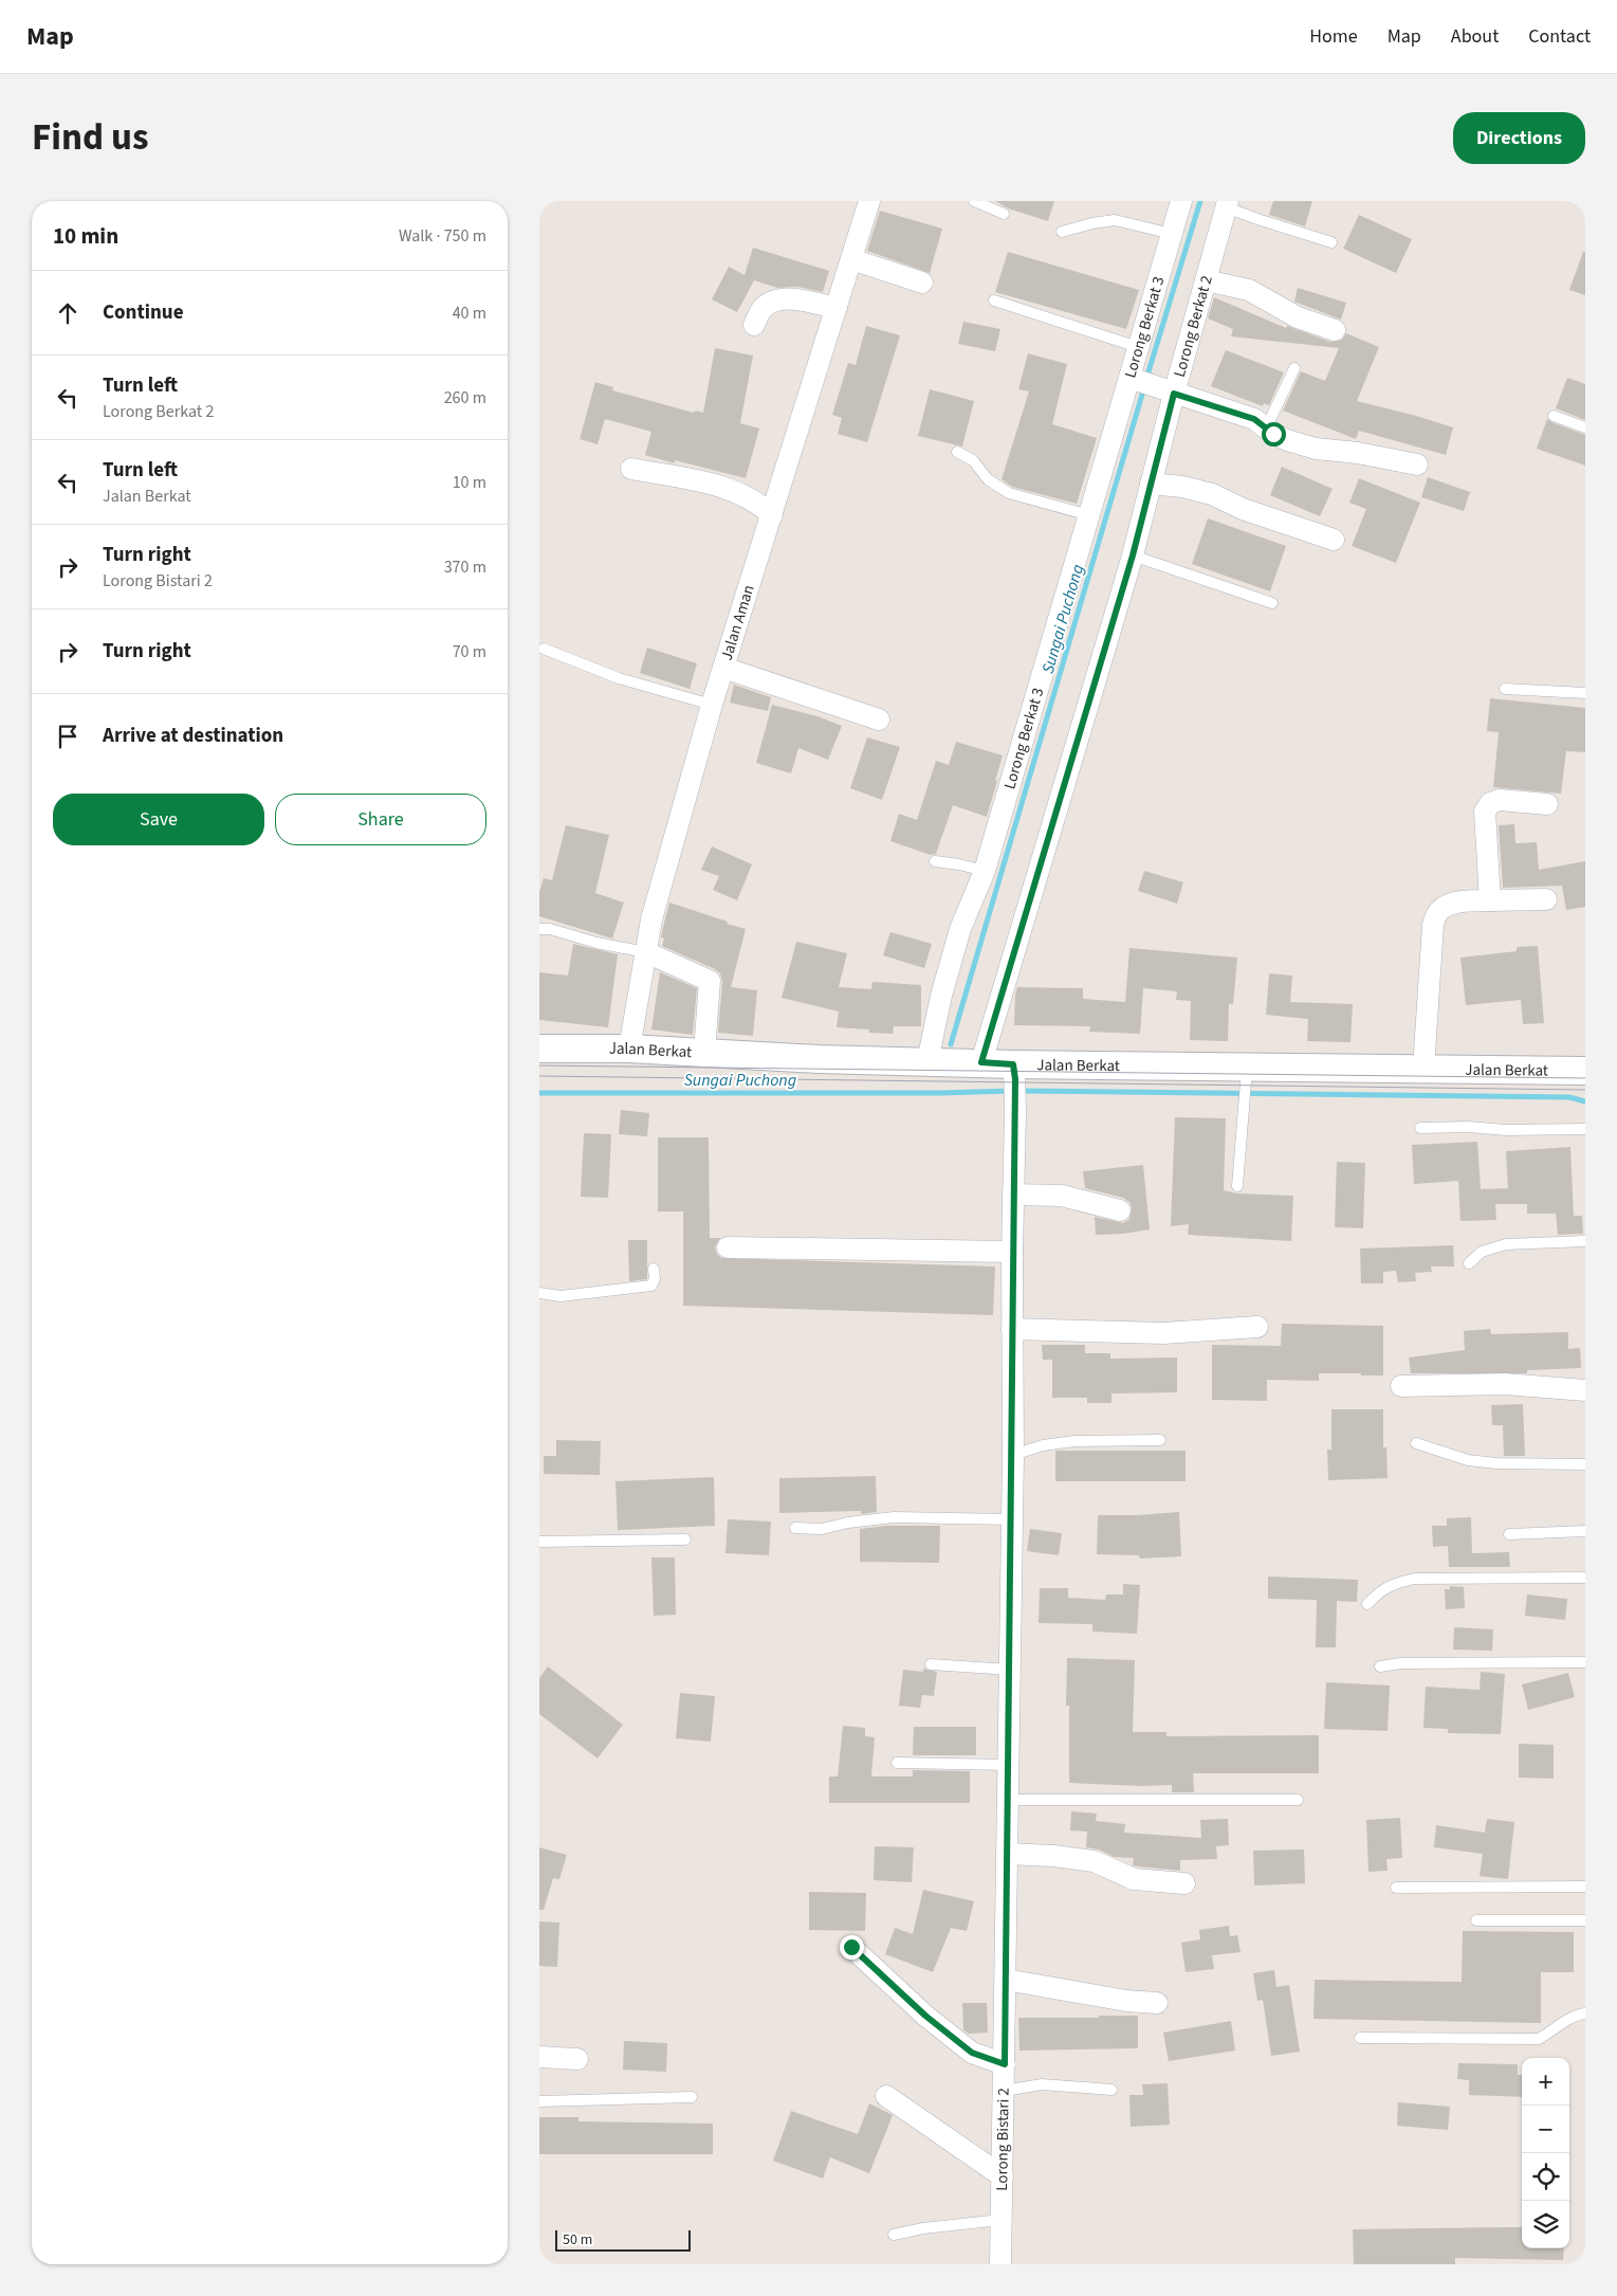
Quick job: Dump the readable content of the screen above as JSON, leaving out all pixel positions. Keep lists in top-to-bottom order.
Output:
{
  "streets": {
    "street": [
      "Lorong Berkat 3",
      "Lorong Berkat 2",
      "Jalan Aman",
      "Jalan Berkat",
      "Lorong Bistari 2"
    ]
  },
  "crossings": [
    ["Lorong Berkat 3", "Jalan Berkat"],
    ["Lorong Berkat 2", "Jalan Berkat"],
    ["Jalan Aman", "Jalan Berkat"],
    ["Jalan Berkat", "Lorong Bistari 2"]
  ],
  "water": ["Sungai Puchong"],
  "scale_bar": "50 m",
  "page": {
    "header": "Map",
    "nav": [
      "Home",
      "Map",
      "About",
      "Contact"
    ],
    "title": "Find us",
    "buttons": [
      "Directions",
      ["Save", "Share"]
    ],
    "heading": ["10 min", "Walk · 750 m"],
    "list": [
      ["Continue", "40 m"],
      ["Turn left", "Lorong Berkat 2", "260 m"],
      ["Turn left", "Jalan Berkat", "10 m"],
      ["Turn right", "Lorong Bistari 2", "370 m"],
      ["Turn right", "70 m"],
      "Arrive at destination"
    ],
    "map_buttons": ["+", "−"],
    "scale": "50 m"
  }
}
